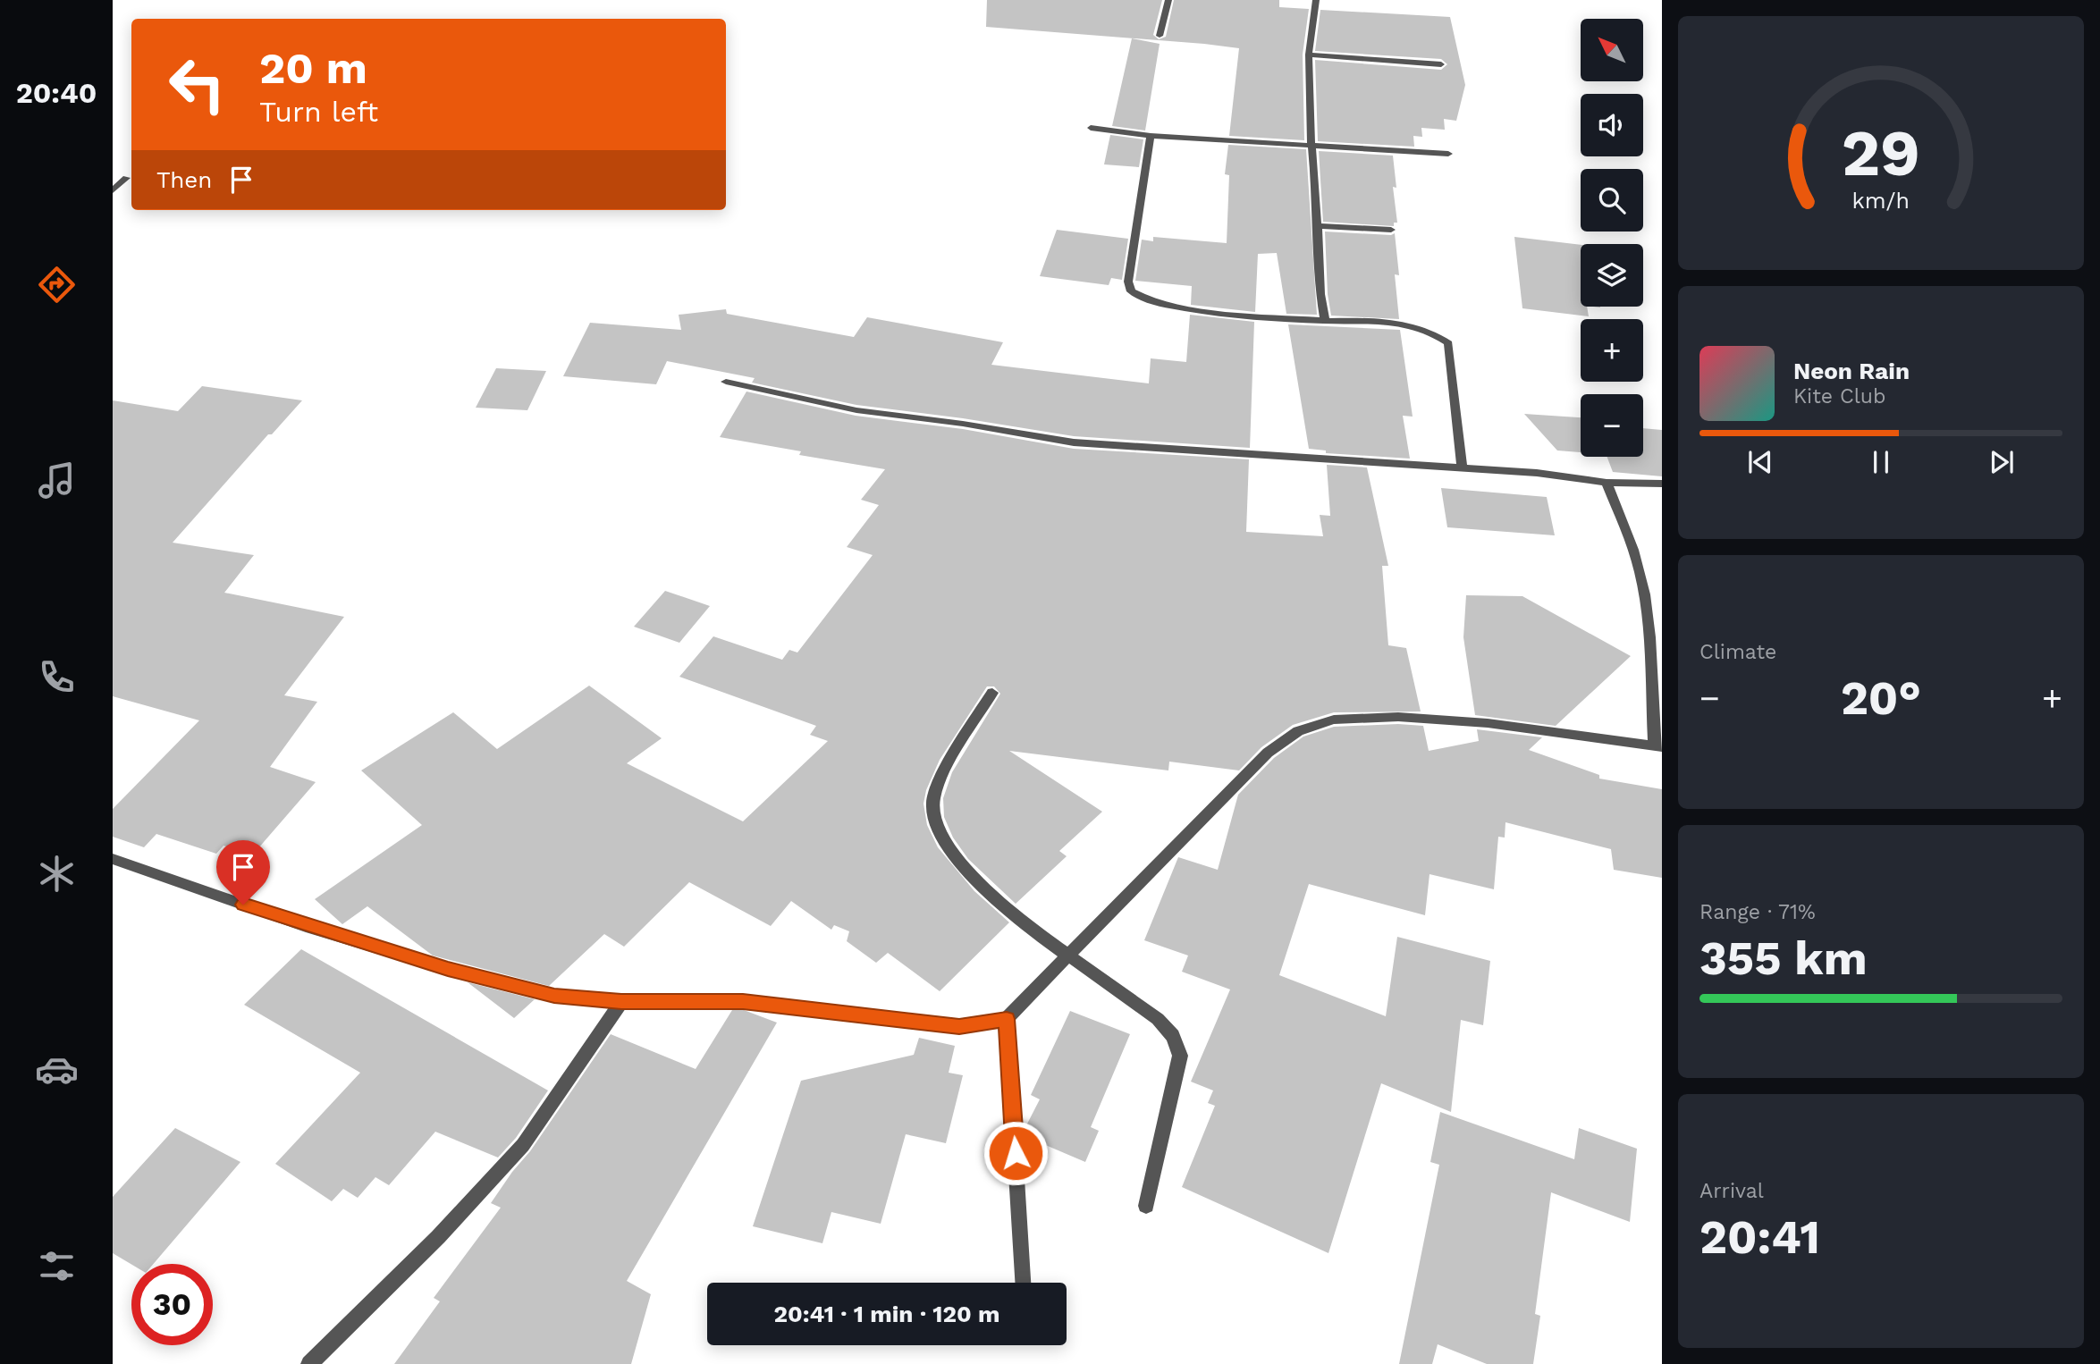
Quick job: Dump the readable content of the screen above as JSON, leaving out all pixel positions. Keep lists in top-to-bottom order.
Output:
{
  "north": "top left",
  "page": {
    "tabs": "20:40",
    "map_buttons": ["+", "−"],
    "turn": ["20 m", "Turn left"],
    "then": "Then",
    "song": ["Neon Rain", "Kite Club"],
    "tile": [
      "Climate",
      ["Range · 71%", "355 km"],
      ["Arrival", "20:41"]
    ],
    "heat": ["−", "20°", "+"],
    "limit": "30",
    "trip": "20:41 · 1 min · 120 m",
    "gauge": ["29", "km/h"]
  }
}
